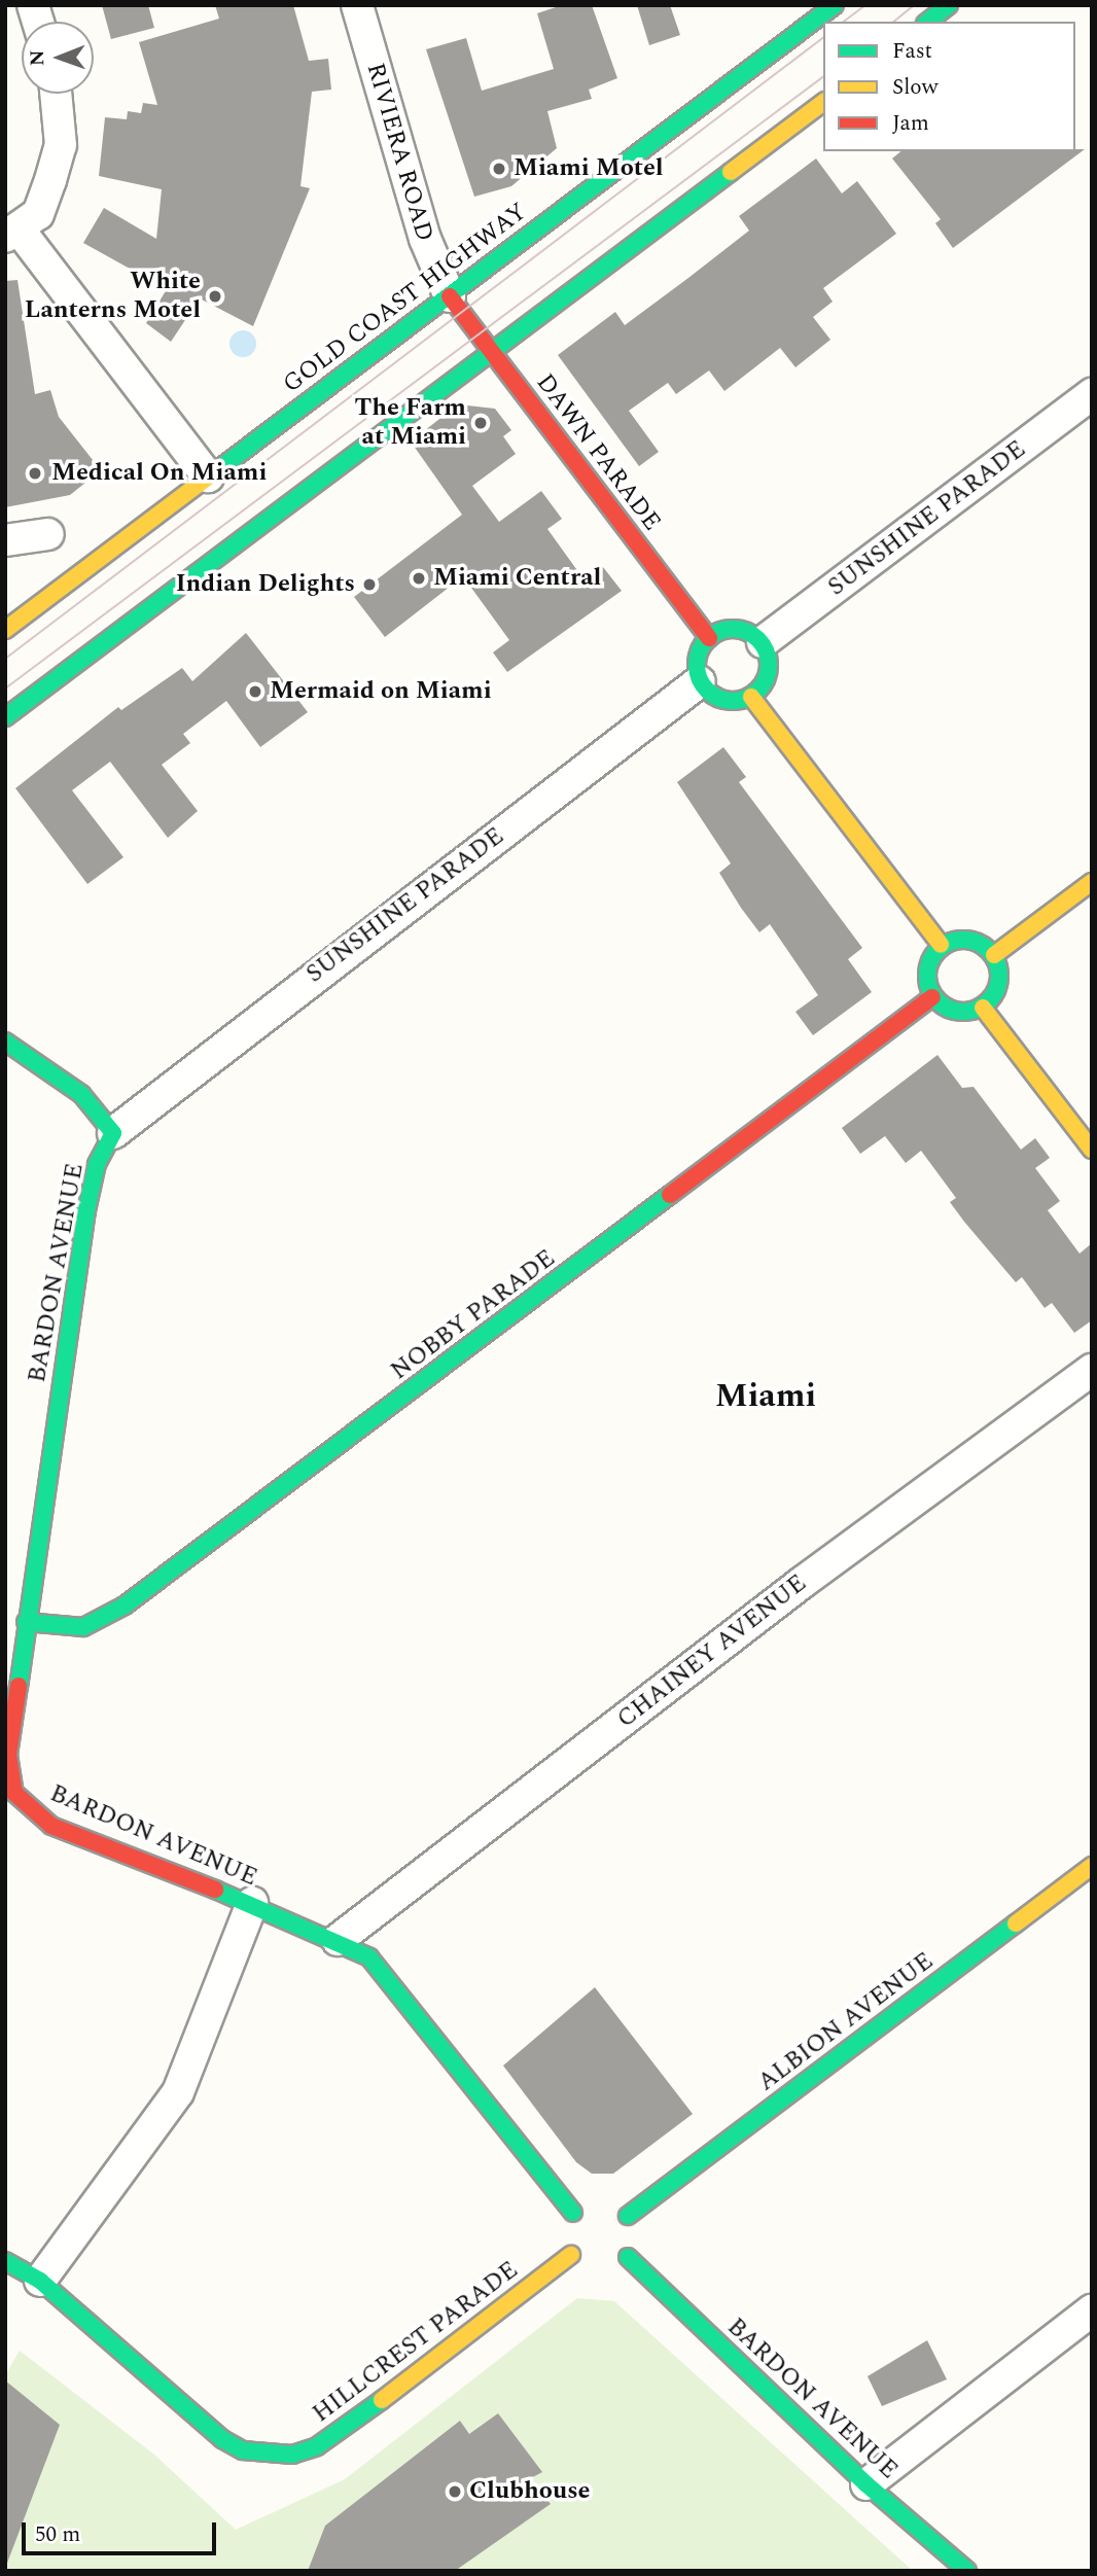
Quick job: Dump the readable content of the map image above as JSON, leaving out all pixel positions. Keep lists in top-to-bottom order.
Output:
{
  "streets": {
    "main road": [
      "GOLD COAST HIGHWAY",
      "DAWN PARADE",
      "BARDON AVENUE",
      "NOBBY PARADE",
      "ALBION AVENUE",
      "HILLCREST PARADE"
    ],
    "street": ["RIVIERA ROAD", "SUNSHINE PARADE", "CHAINEY AVENUE"]
  },
  "crossings": [
    ["RIVIERA ROAD", "GOLD COAST HIGHWAY"],
    ["RIVIERA ROAD", "DAWN PARADE"],
    ["GOLD COAST HIGHWAY", "DAWN PARADE"],
    ["DAWN PARADE", "SUNSHINE PARADE"],
    ["SUNSHINE PARADE", "BARDON AVENUE"],
    ["BARDON AVENUE", "NOBBY PARADE"],
    ["BARDON AVENUE", "CHAINEY AVENUE"],
    ["BARDON AVENUE", "ALBION AVENUE"]
  ],
  "districts": ["Miami"],
  "places": [
    "Miami Motel",
    "White Lanterns Motel",
    "The Farm at Miami",
    "Medical On Miami",
    "Miami Central",
    "Indian Delights",
    "Mermaid on Miami",
    "Clubhouse"
  ],
  "legend": ["Fast", "Slow", "Jam"],
  "scale_bar": "50 m",
  "north": "left"
}
